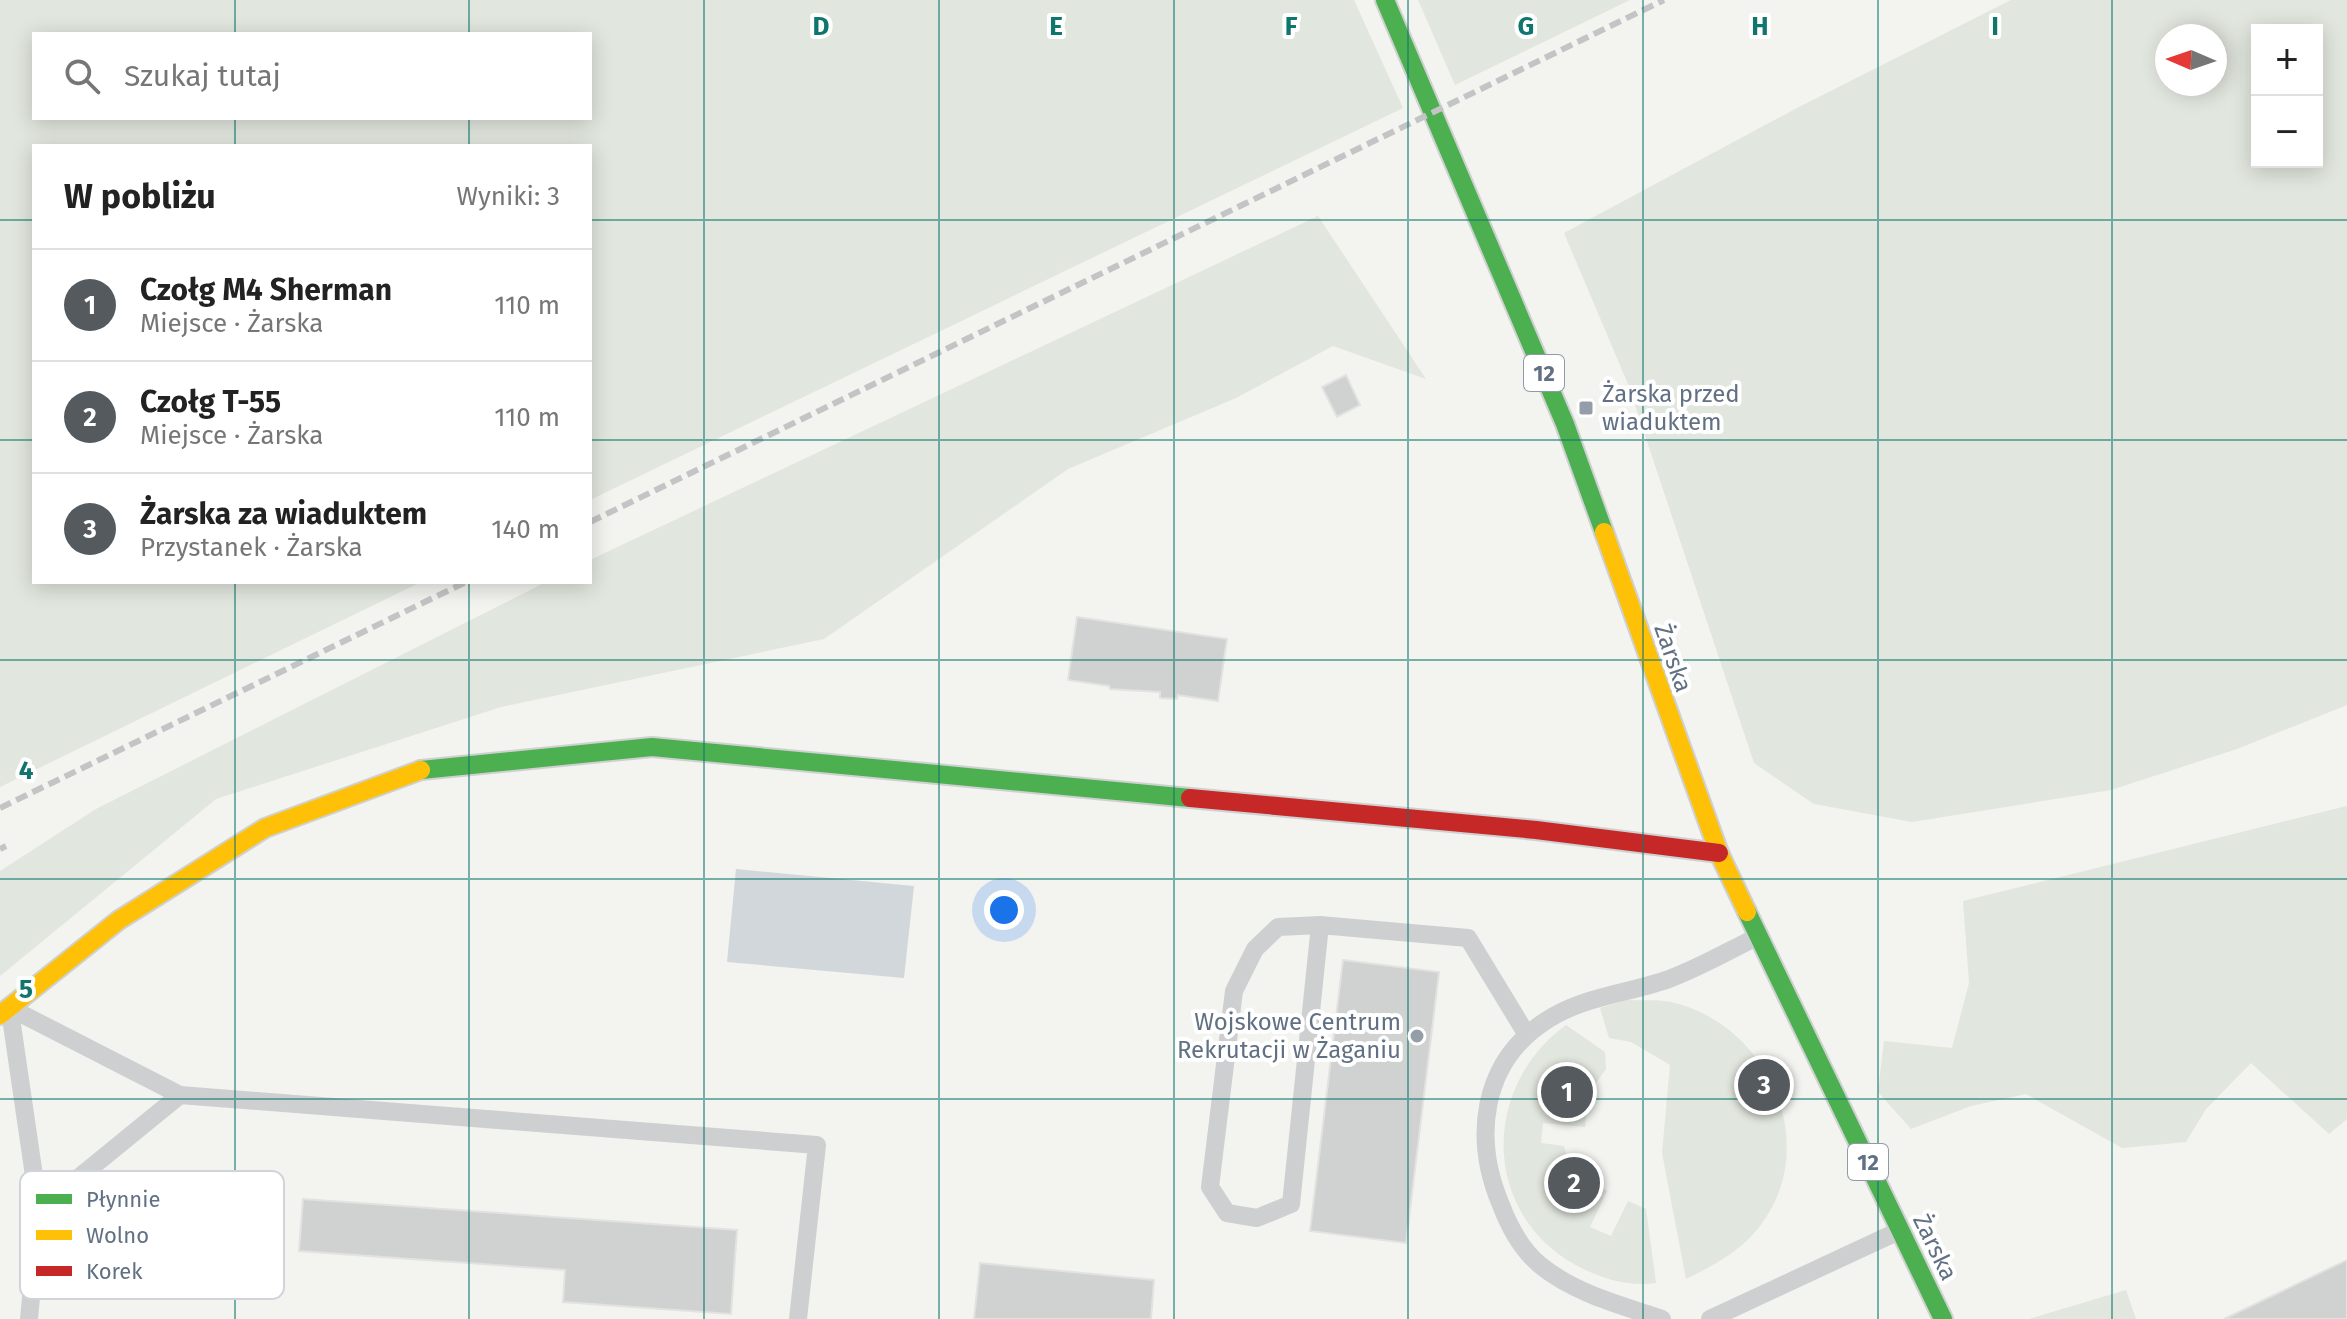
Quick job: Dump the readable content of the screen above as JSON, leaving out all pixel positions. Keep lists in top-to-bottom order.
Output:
{
  "streets": {
    "street": ["12", "Żarska"]
  },
  "places": {
    "transit": ["Żarska przed wiaduktem"],
    "other": ["Wojskowe Centrum Rekrutacji w Żaganiu"]
  },
  "legend": ["Płynnie", "Wolno", "Korek"],
  "north": "left",
  "page": {
    "map_buttons": ["+", "−"],
    "search": "Szukaj tutaj",
    "heading": ["W pobliżu", "Wyniki: 3"],
    "list": [
      {
        "mark": "1",
        "name": "Czołg M4 Sherman",
        "note": "Miejsce · Żarska",
        "value": "110 m"
      },
      {
        "mark": "2",
        "name": "Czołg T-55",
        "note": "Miejsce · Żarska",
        "value": "110 m"
      },
      {
        "mark": "3",
        "name": "Żarska za wiaduktem",
        "note": "Przystanek · Żarska",
        "value": "140 m"
      }
    ],
    "pins": ["3", "1", "2"]
  },
  "grid": {
    "columns": [
      "D",
      "E",
      "F",
      "G",
      "H",
      "I"
    ],
    "rows": ["4", "5"]
  }
}
